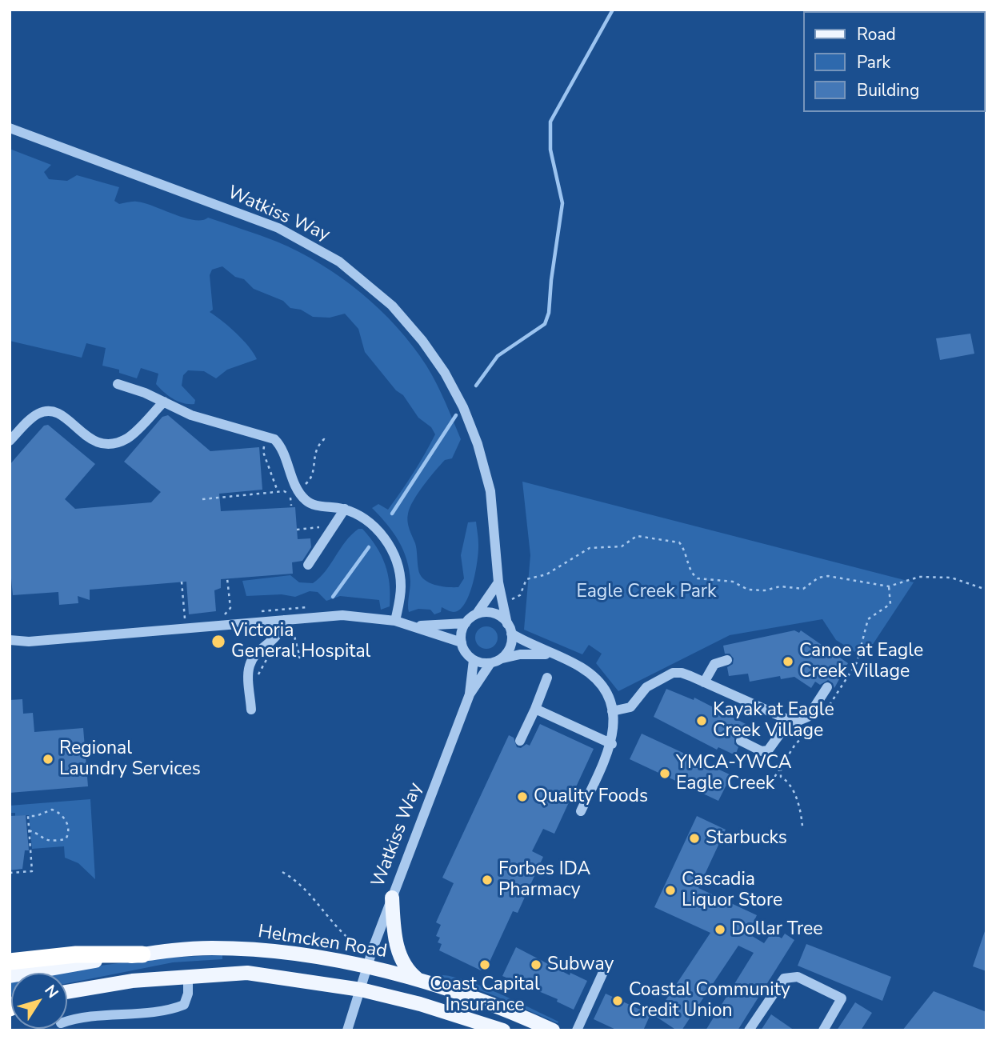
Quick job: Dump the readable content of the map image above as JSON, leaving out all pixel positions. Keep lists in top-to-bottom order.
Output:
{
  "streets": {
    "main road": ["Helmcken Road"],
    "street": ["Watkiss Way"]
  },
  "crossings": [
    ["Watkiss Way", "Helmcken Road"]
  ],
  "parks": ["Eagle Creek Park"],
  "places": [
    "Victoria General Hospital",
    "Canoe at Eagle Creek Village",
    "Kayak at Eagle Creek Village",
    "Regional Laundry Services",
    "YMCA-YWCA Eagle Creek",
    "Quality Foods",
    "Starbucks",
    "Forbes IDA Pharmacy",
    "Cascadia Liquor Store",
    "Dollar Tree",
    "Coast Capital Insurance",
    "Subway",
    "Coastal Community Credit Union"
  ],
  "legend": ["Road", "Park", "Building"],
  "north": "top right"
}
